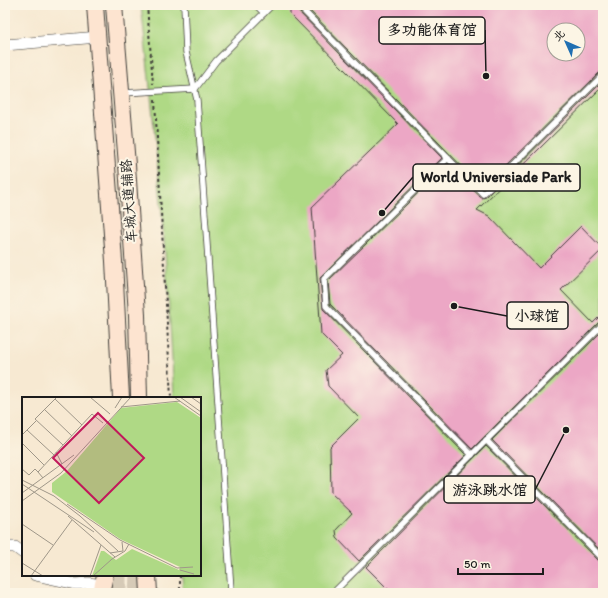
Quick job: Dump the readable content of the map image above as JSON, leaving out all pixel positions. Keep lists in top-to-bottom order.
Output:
{
  "streets": {
    "main road": ["车城大道辅路"]
  },
  "places": [
    "多功能体育馆",
    "World Universiade Park",
    "小球馆",
    "游泳跳水馆"
  ],
  "scale_bar": "50 m",
  "north": "top left"
}
